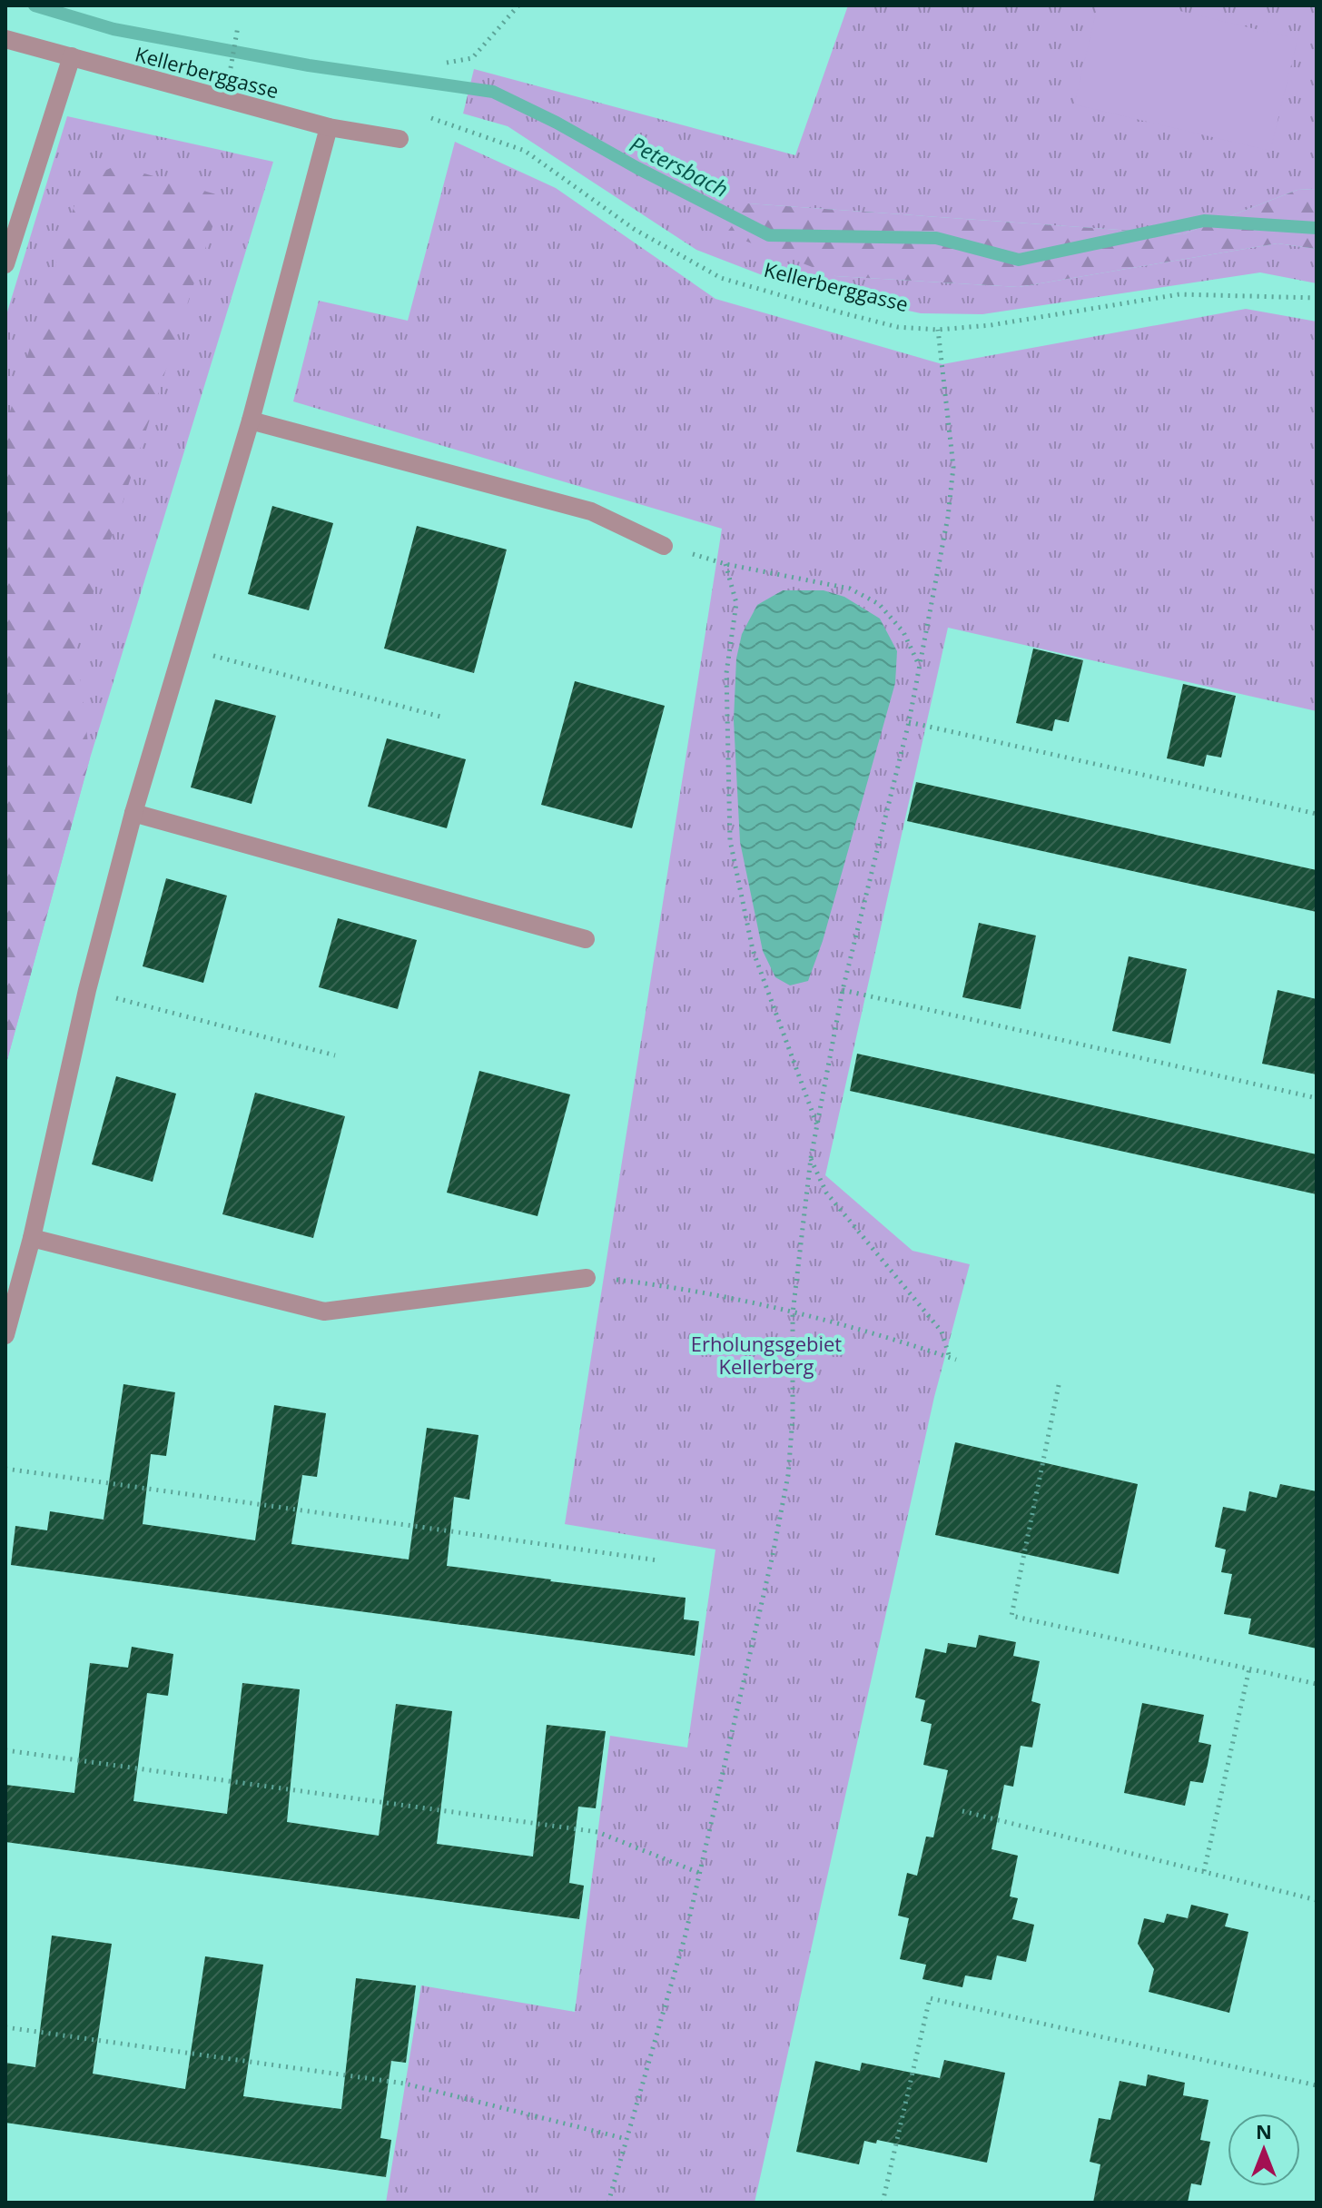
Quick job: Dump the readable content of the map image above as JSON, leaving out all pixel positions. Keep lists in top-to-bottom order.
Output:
{
  "streets": {
    "street": ["Kellerberggasse"]
  },
  "water": ["Petersbach"],
  "parks": ["Erholungsgebiet Kellerberg"],
  "north": "top"
}
